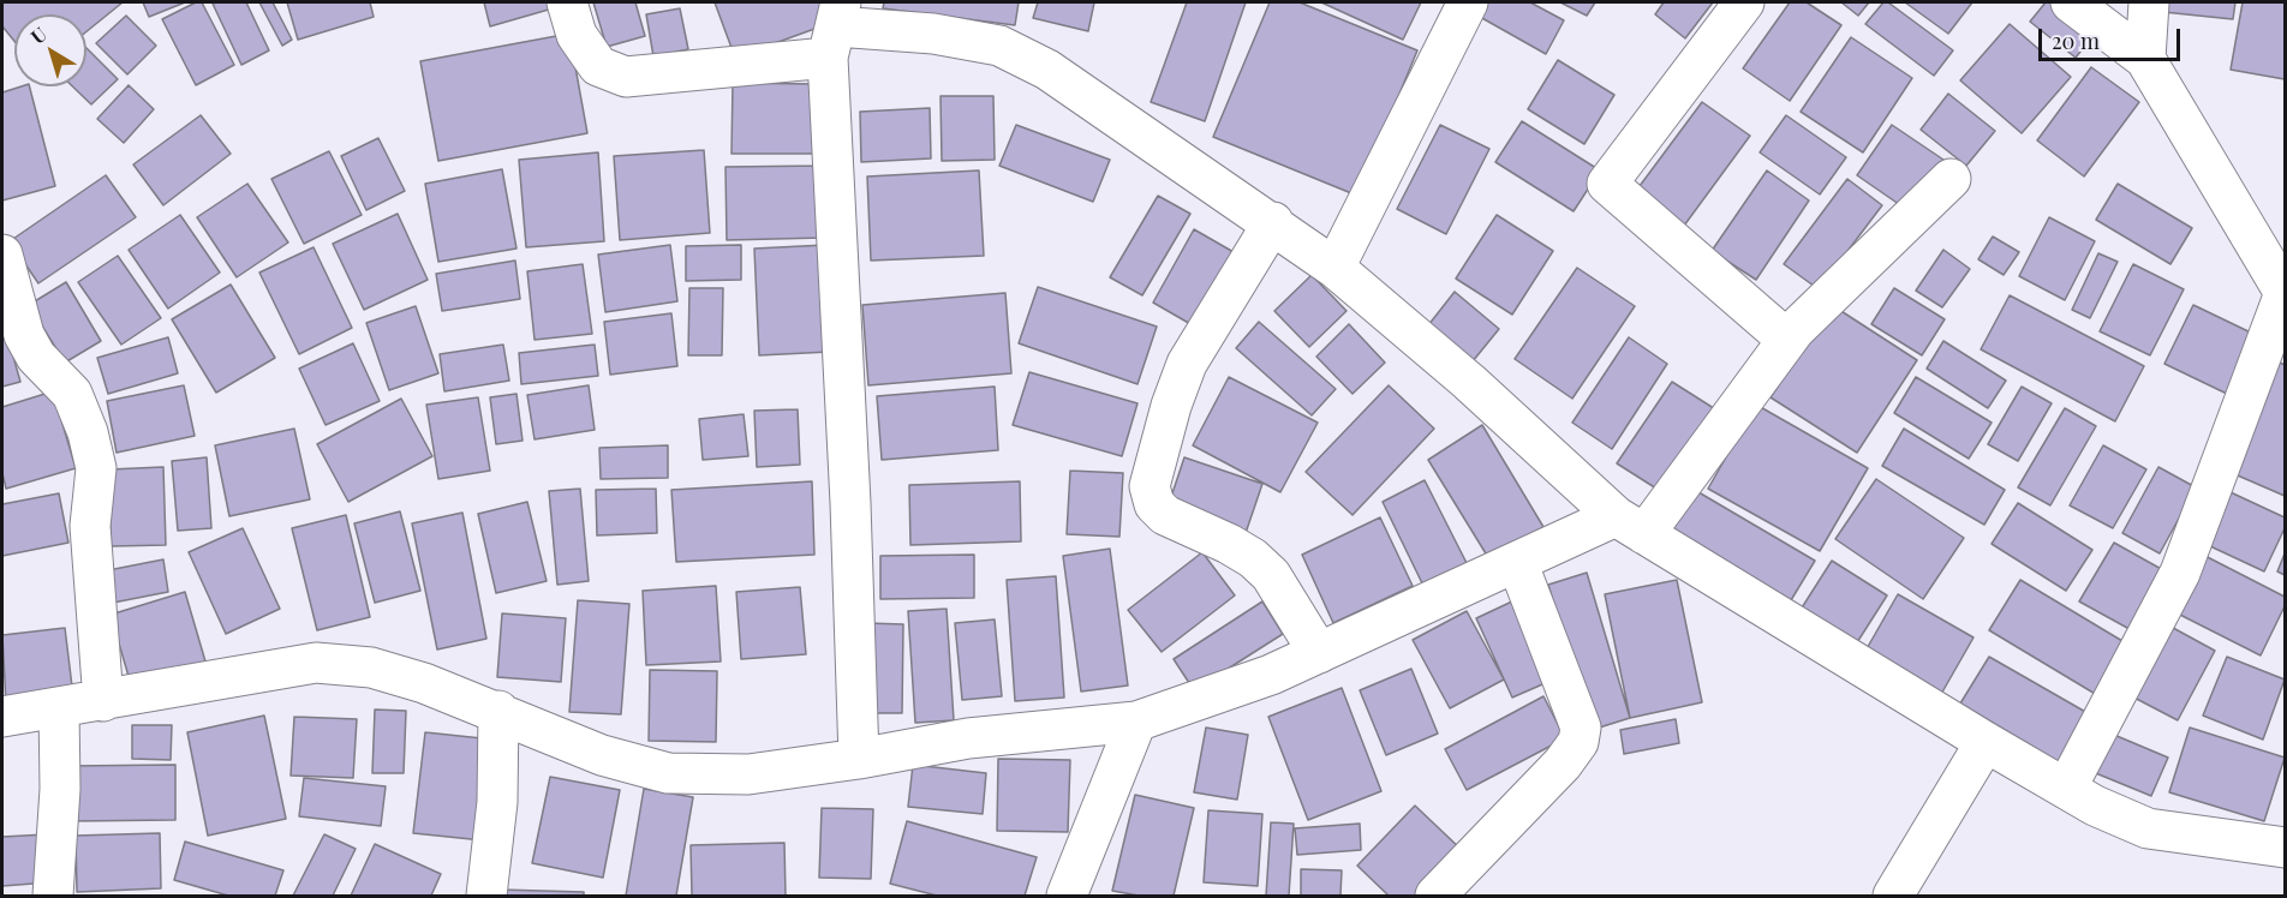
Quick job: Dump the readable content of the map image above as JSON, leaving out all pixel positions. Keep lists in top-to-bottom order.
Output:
{
  "scale_bar": "20 m",
  "north": "top left"
}
